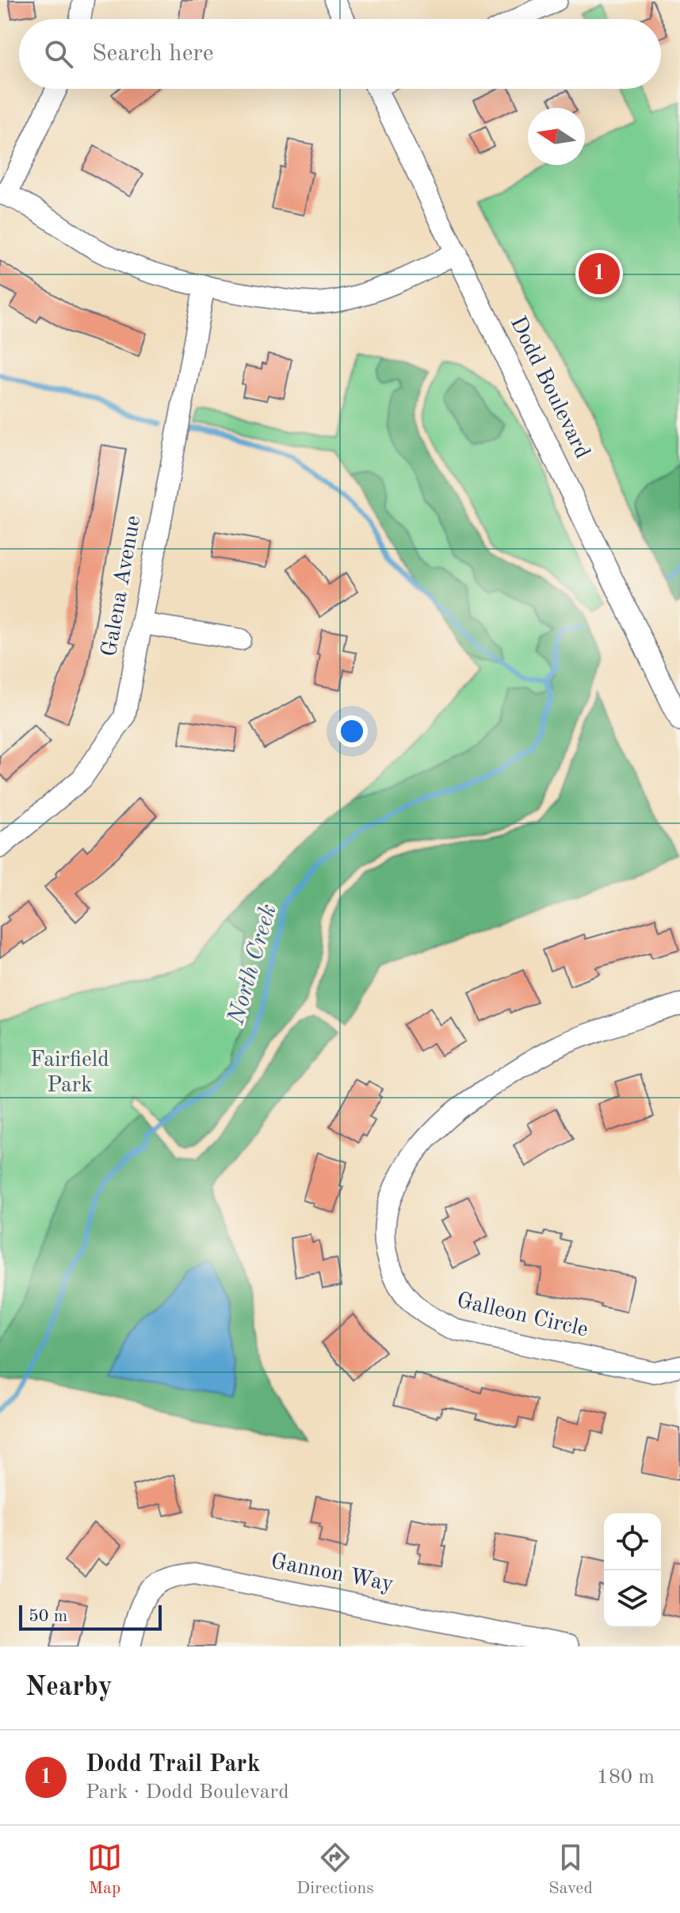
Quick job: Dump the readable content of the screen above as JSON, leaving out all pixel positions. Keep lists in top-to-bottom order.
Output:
{
  "streets": {
    "street": [
      "Dodd Boulevard",
      "Galena Avenue",
      "Galleon Circle",
      "Gannon Way"
    ]
  },
  "water": ["North Creek"],
  "parks": ["Fairfield Park"],
  "scale_bar": "50 m",
  "north": "left",
  "page": {
    "search": "Search here",
    "pins": "1",
    "scale": "50 m",
    "heading": "Nearby",
    "list": [
      {
        "mark": "1",
        "name": "Dodd Trail Park",
        "note": "Park · Dodd Boulevard",
        "value": "180 m"
      }
    ],
    "nav": ["Map", "Directions", "Saved"]
  }
}
